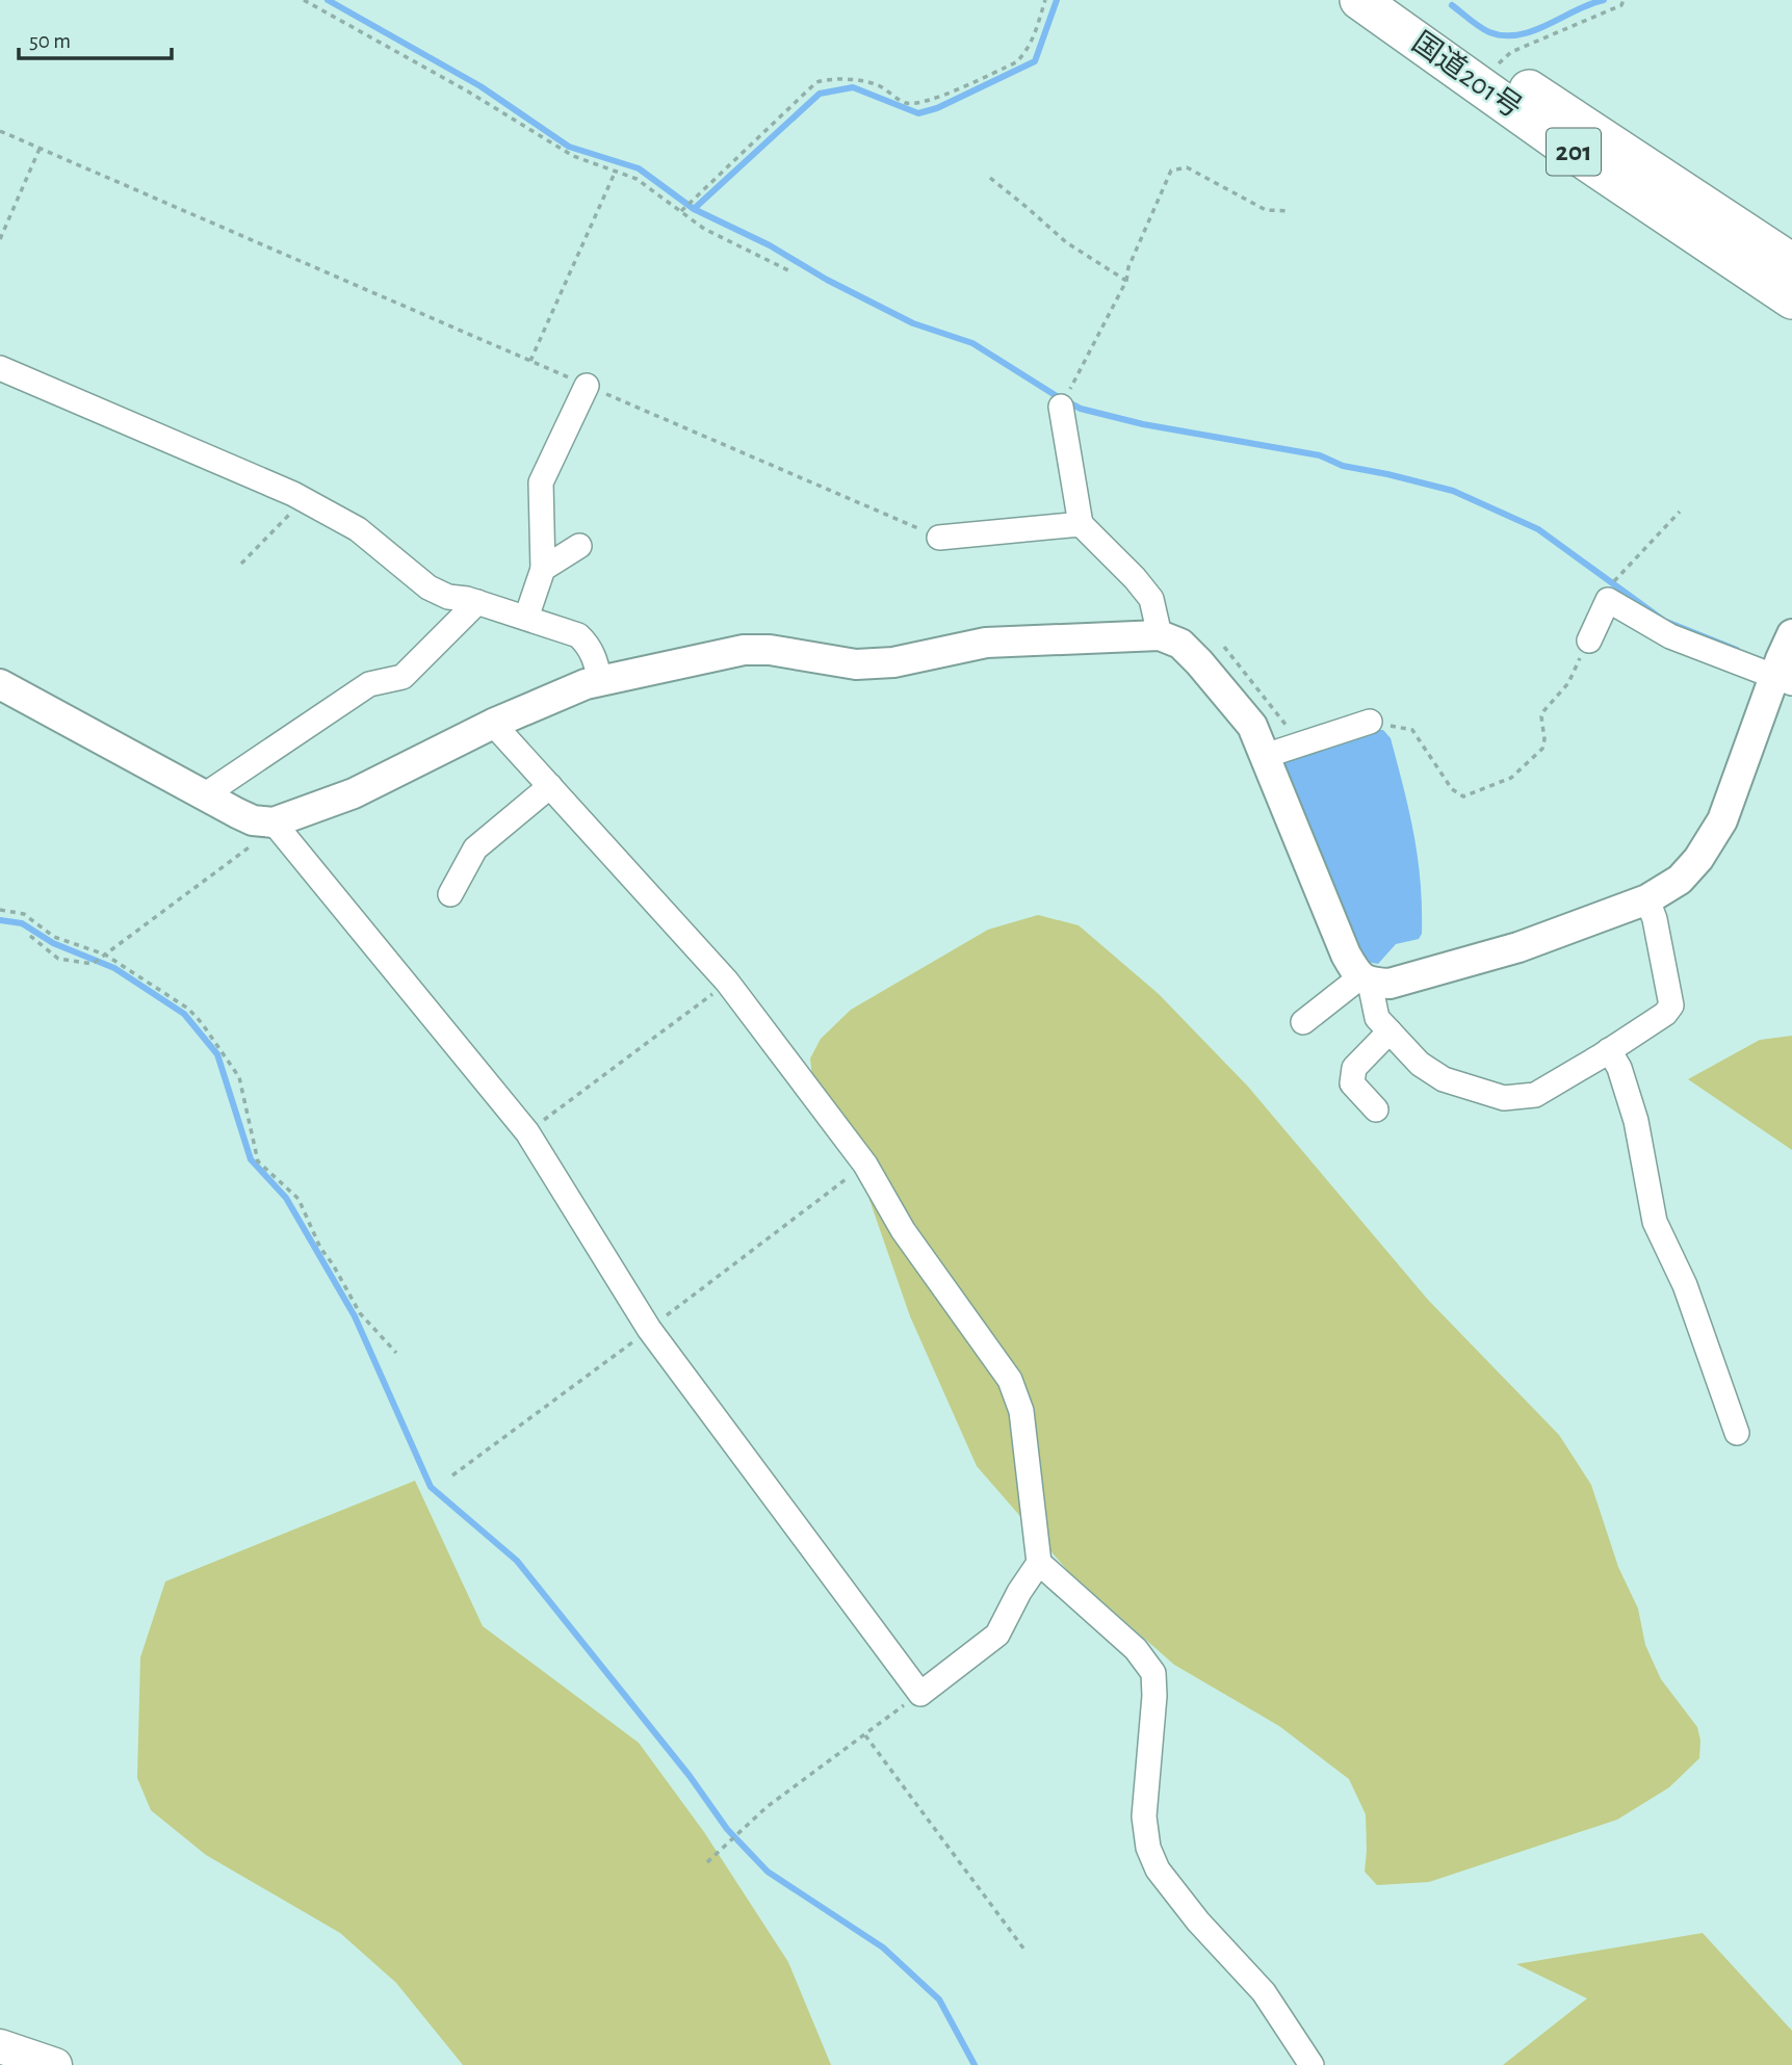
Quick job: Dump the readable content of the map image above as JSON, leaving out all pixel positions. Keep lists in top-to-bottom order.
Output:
{
  "streets": {
    "highway": ["国道201号", "201"]
  },
  "scale_bar": "50 m"
}
